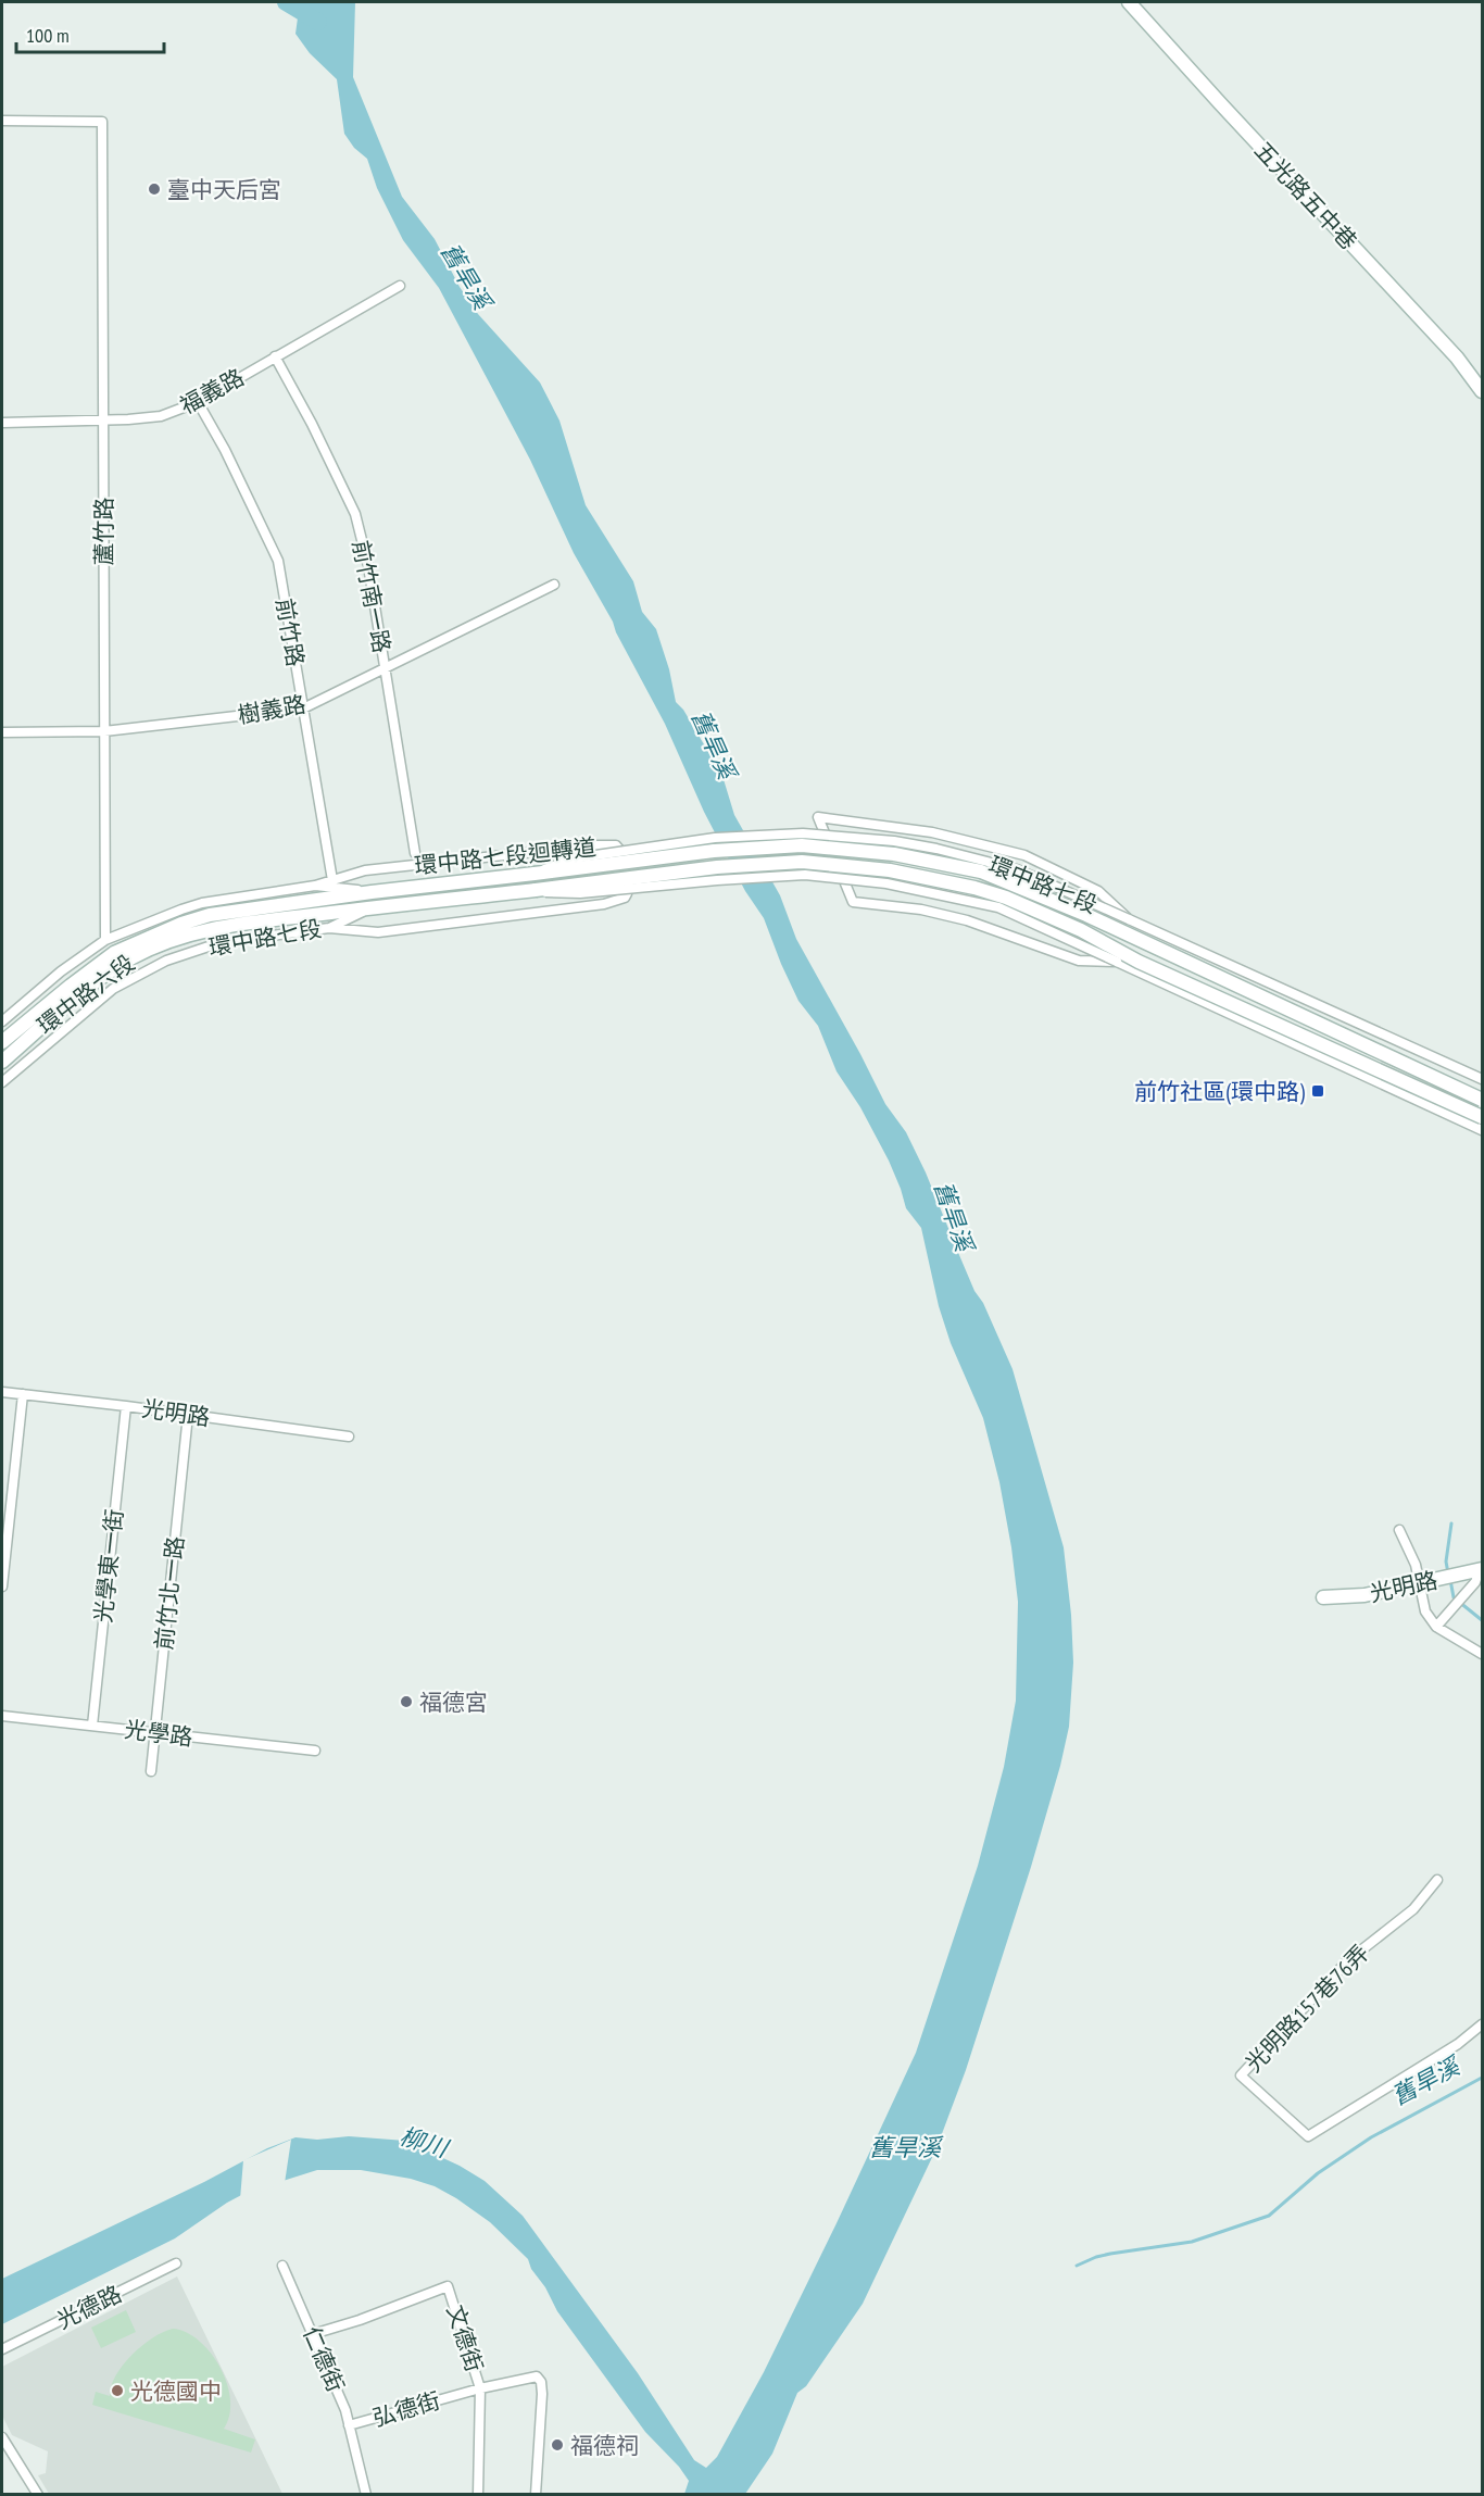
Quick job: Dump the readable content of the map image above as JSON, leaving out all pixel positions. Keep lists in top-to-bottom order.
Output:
{
  "streets": {
    "street": [
      "五光路五中巷",
      "福義路",
      "蘆竹路",
      "前竹南一路",
      "前竹路",
      "樹義路",
      "環中路七段迴轉道",
      "環中路七段",
      "環中路六段",
      "光明路",
      "光學東一街",
      "前竹北一路",
      "光學路",
      "光明路157巷76弄",
      "光德路",
      "文德街",
      "仁德街",
      "弘德街"
    ]
  },
  "crossings": [
    ["福義路", "蘆竹路"],
    ["福義路", "前竹南一路"],
    ["福義路", "前竹路"],
    ["蘆竹路", "樹義路"],
    ["蘆竹路", "環中路六段"],
    ["前竹南一路", "樹義路"],
    ["前竹路", "樹義路"],
    ["前竹路", "環中路七段迴轉道"],
    ["環中路七段迴轉道", "環中路七段"],
    ["環中路七段", "環中路六段"],
    ["光明路", "光學東一街"],
    ["光明路", "前竹北一路"],
    ["光學東一街", "光學路"],
    ["前竹北一路", "光學路"],
    ["文德街", "仁德街"],
    ["文德街", "弘德街"],
    ["仁德街", "弘德街"]
  ],
  "water": ["舊旱溪", "柳川"],
  "places": {
    "other": [
      "臺中天后宮",
      "福德宮",
      "光德國中",
      "福德祠"
    ],
    "transit": ["前竹社區(環中路)"]
  },
  "scale_bar": "100 m"
}
